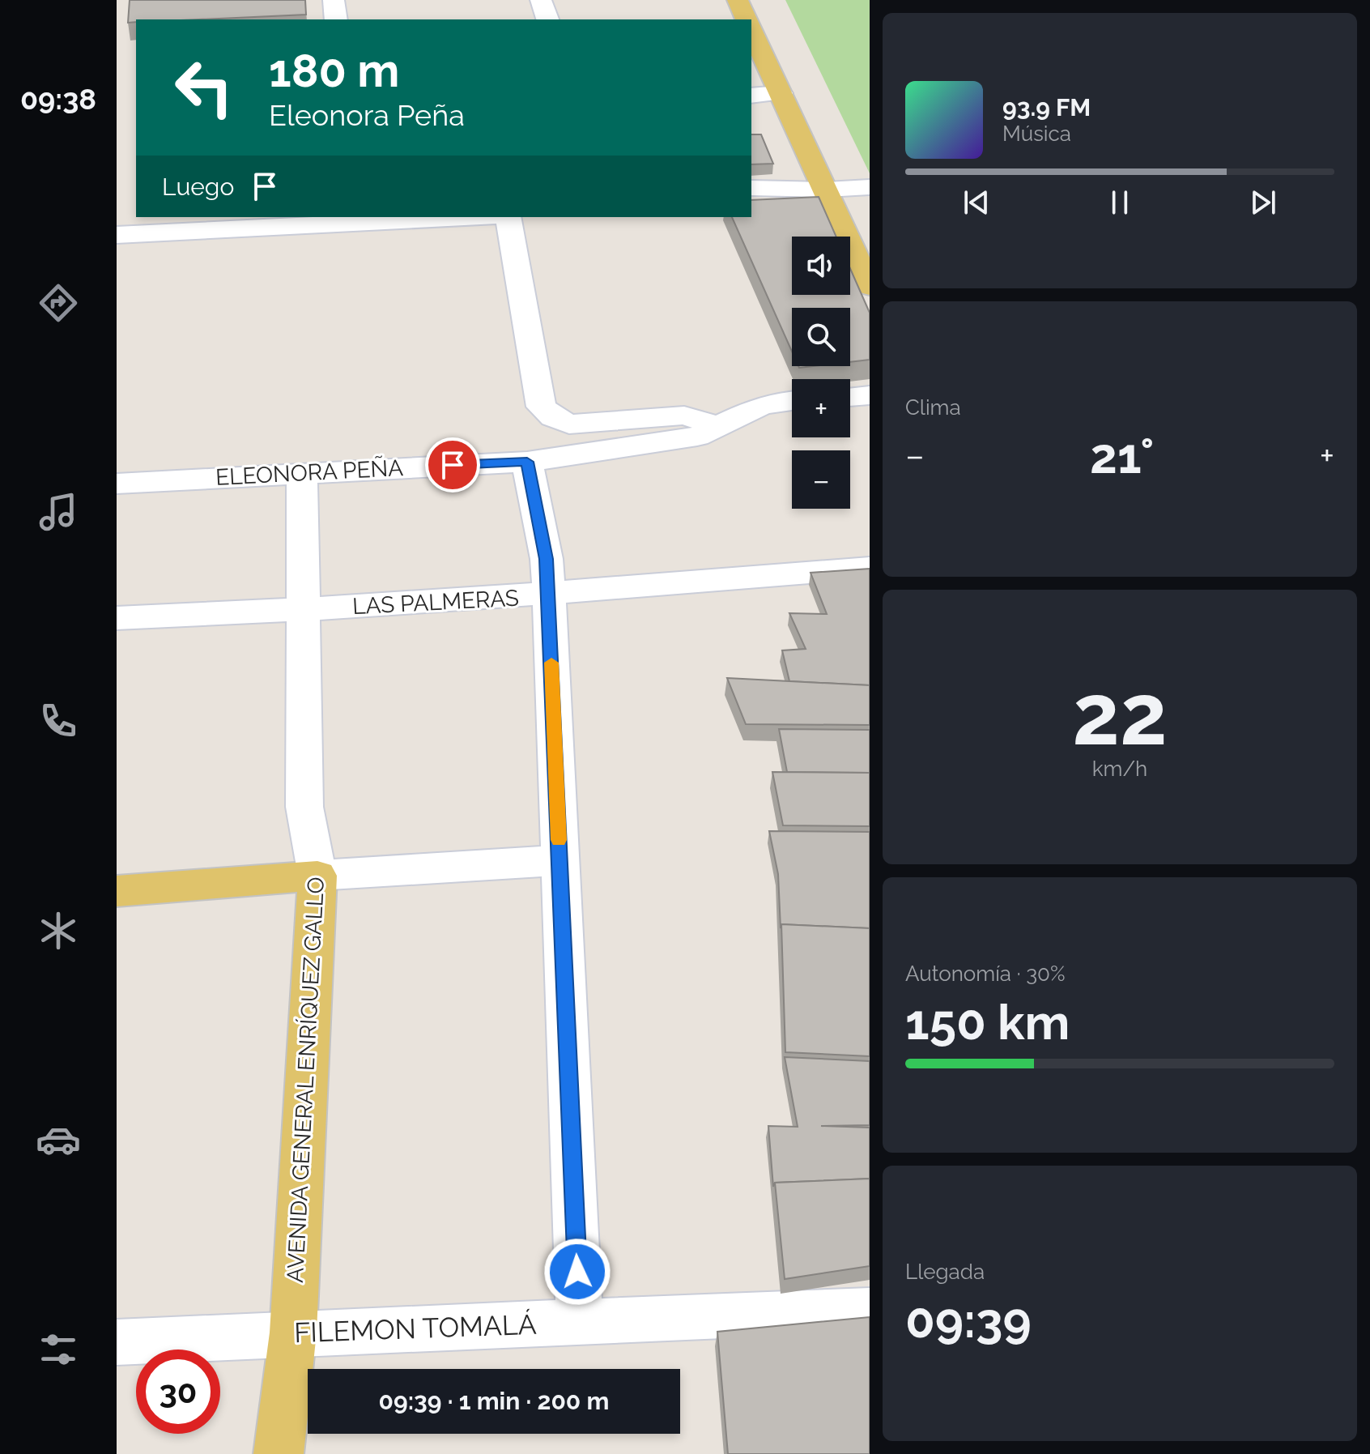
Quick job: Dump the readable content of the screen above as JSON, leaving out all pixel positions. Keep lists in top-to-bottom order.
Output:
{
  "streets": {
    "main road": ["AVENIDA GENERAL ENRÍQUEZ GALLO"],
    "street": ["ELEONORA PEÑA", "LAS PALMERAS", "FILEMON TOMALÁ"]
  },
  "crossings": [
    ["ELEONORA PEÑA", "AVENIDA GENERAL ENRÍQUEZ GALLO"],
    ["LAS PALMERAS", "AVENIDA GENERAL ENRÍQUEZ GALLO"],
    ["AVENIDA GENERAL ENRÍQUEZ GALLO", "FILEMON TOMALÁ"]
  ],
  "page": {
    "tabs": "09:38",
    "turn": ["180 m", "Eleonora Peña"],
    "song": ["93.9 FM", "Música"],
    "then": "Luego",
    "map_buttons": ["+", "−"],
    "tile": [
      "Clima",
      ["22", "km/h"],
      ["Autonomía · 30%", "150 km"],
      ["Llegada", "09:39"]
    ],
    "heat": ["−", "21°", "+"],
    "limit": "30",
    "trip": "09:39 · 1 min · 200 m"
  }
}
